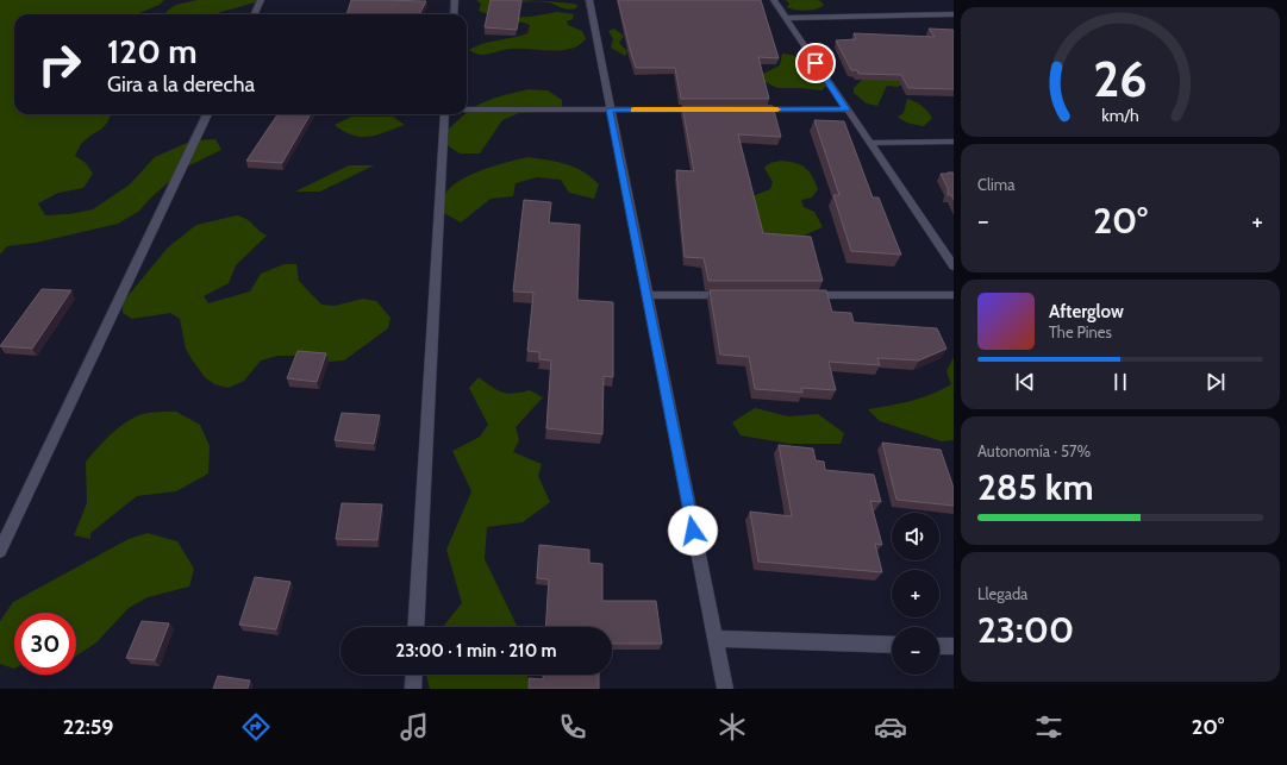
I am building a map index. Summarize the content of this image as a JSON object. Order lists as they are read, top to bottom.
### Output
{
  "page": {
    "turn": ["120 m", "Gira a la derecha"],
    "tile": [
      "Clima",
      ["Autonomía · 57%", "285 km"],
      ["Llegada", "23:00"]
    ],
    "heat": ["−", "20°", "+"],
    "song": ["Afterglow", "The Pines"],
    "map_buttons": ["+", "−"],
    "limit": "30",
    "trip": "23:00 · 1 min · 210 m",
    "tabs": ["22:59", "20°"],
    "gauge": ["26", "km/h"]
  }
}
